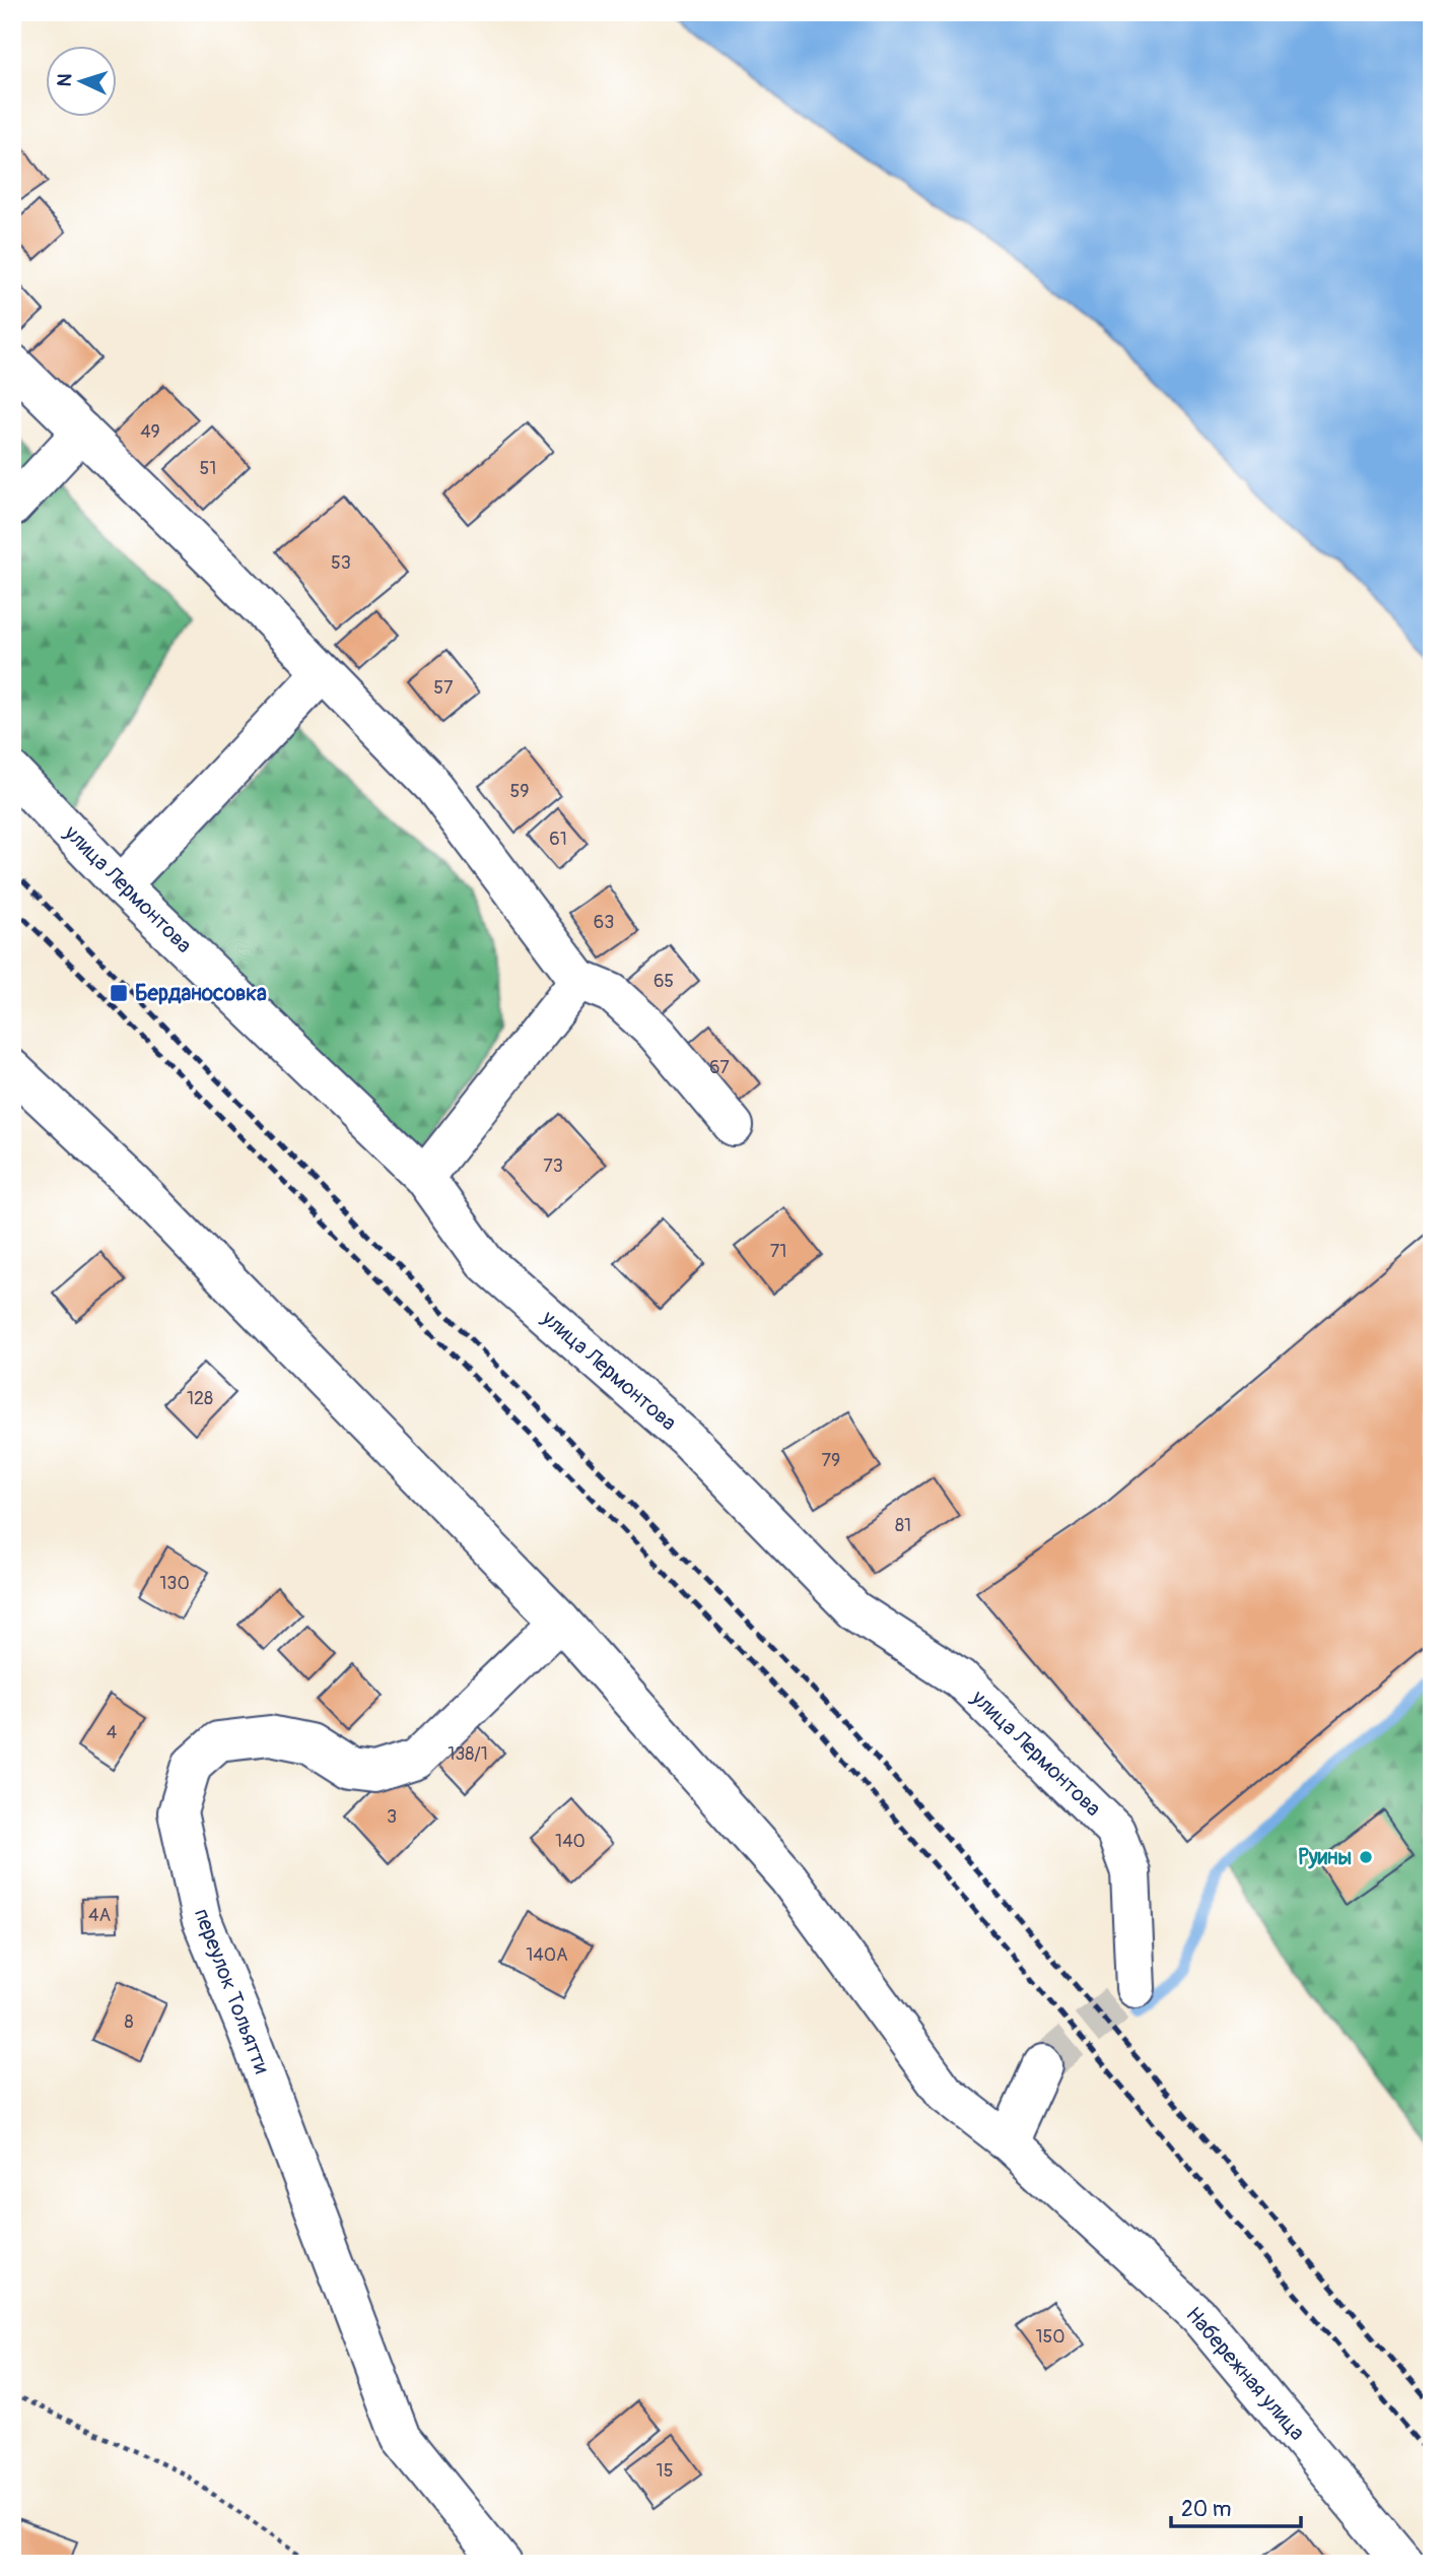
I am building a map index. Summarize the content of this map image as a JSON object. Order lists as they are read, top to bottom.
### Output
{
  "streets": {
    "street": ["улица Лермонтова", "переулок Тольятти", "Набережная улица"]
  },
  "places": {
    "transit": ["Берданосовка"],
    "other": ["Руины"]
  },
  "house_numbers": [
    "49",
    "51",
    "53",
    "57",
    "59",
    "61",
    "63",
    "65",
    "67",
    "73",
    "71",
    "128",
    "79",
    "81",
    "130",
    "4",
    "138/1",
    "3",
    "140",
    "4А",
    "140А",
    "8",
    "150",
    "15"
  ],
  "scale_bar": "20 m",
  "north": "left"
}
